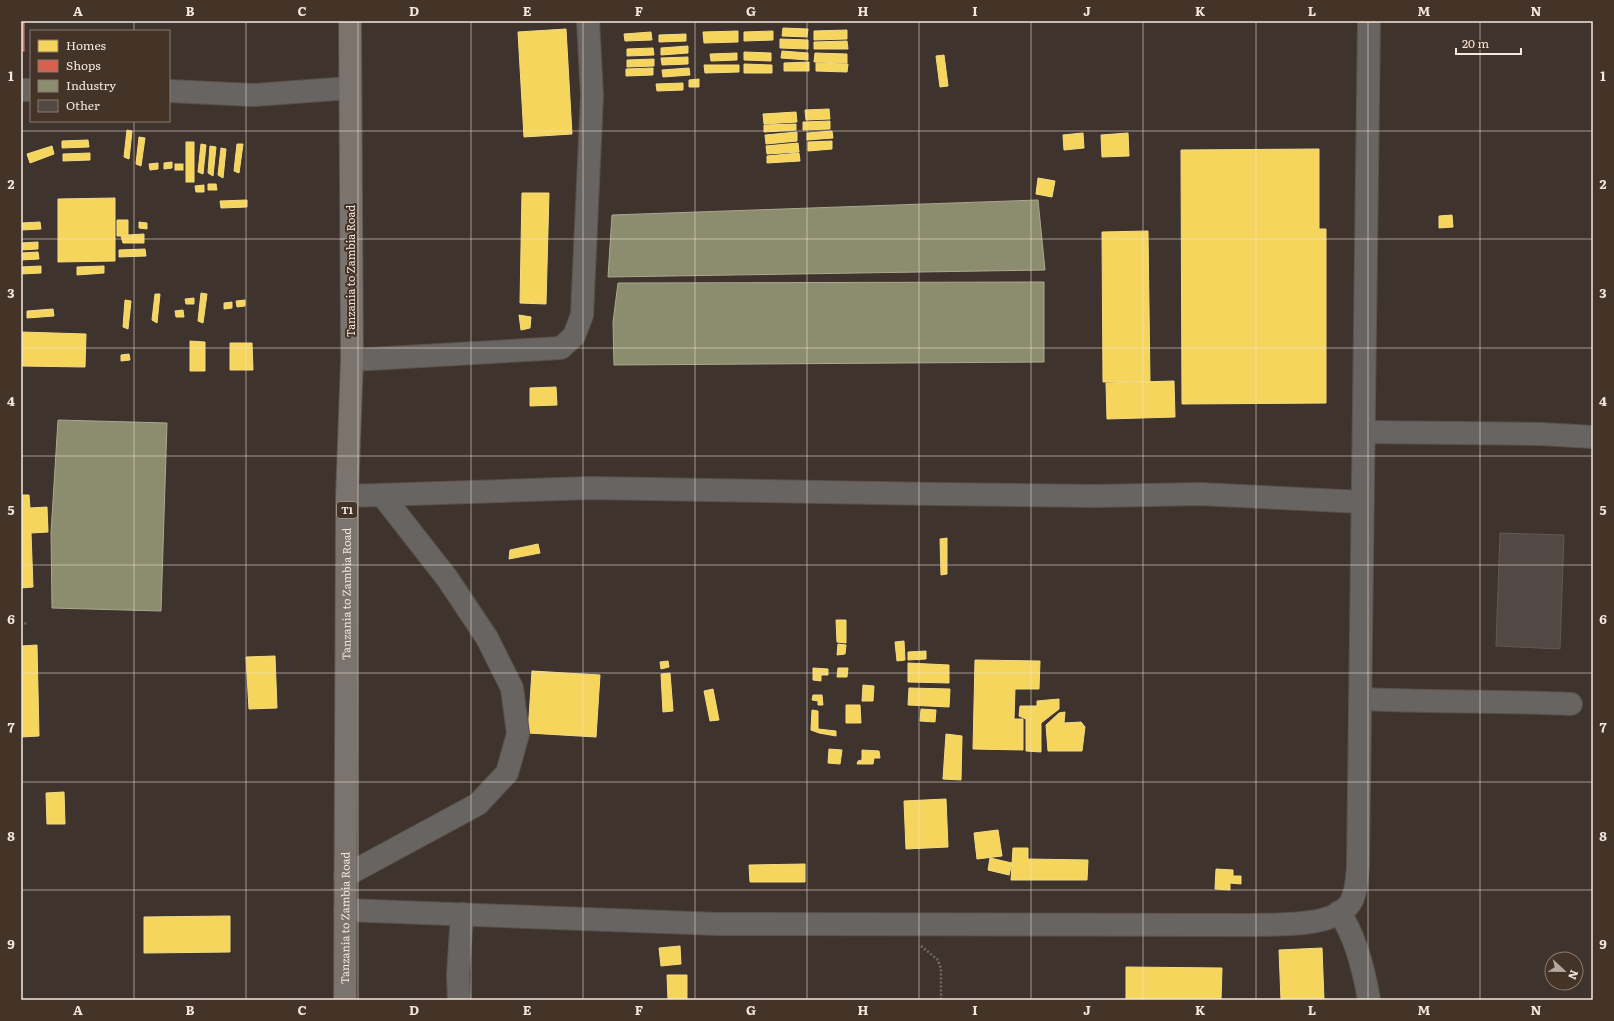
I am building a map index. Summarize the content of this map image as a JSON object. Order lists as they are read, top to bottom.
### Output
{
  "streets": {
    "highway": ["Tanzania to Zambia Road", "T1"]
  },
  "legend": [
    "Homes",
    "Shops",
    "Industry",
    "Other"
  ],
  "scale_bar": "20 m",
  "north": "right",
  "grid": {
    "columns": [
      "A",
      "B",
      "C",
      "D",
      "E",
      "F",
      "G",
      "H",
      "I",
      "J",
      "K",
      "L",
      "M",
      "N"
    ],
    "rows": [
      "1",
      "2",
      "3",
      "4",
      "5",
      "6",
      "7",
      "8",
      "9"
    ]
  }
}
